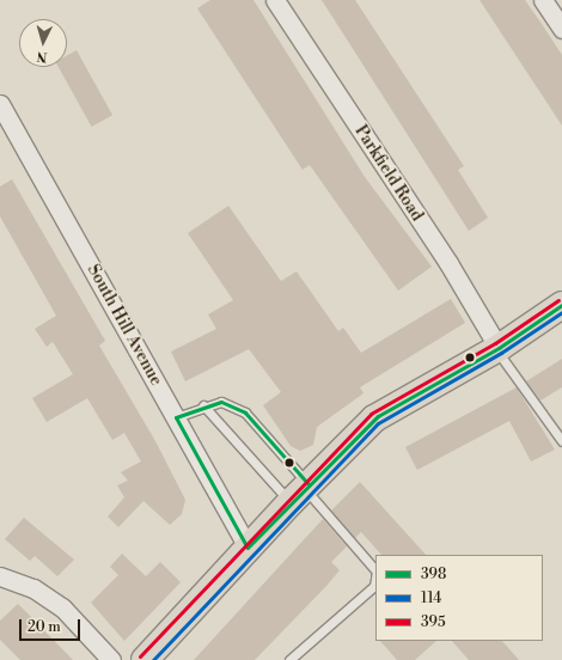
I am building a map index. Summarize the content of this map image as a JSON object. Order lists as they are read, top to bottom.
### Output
{
  "streets": {
    "street": ["Parkfield Road", "South Hill Avenue"]
  },
  "lines": ["transit line 395", "transit line 398", "transit line 114"],
  "legend": ["398", "114", "395"],
  "scale_bar": "20 m",
  "north": "bottom"
}
